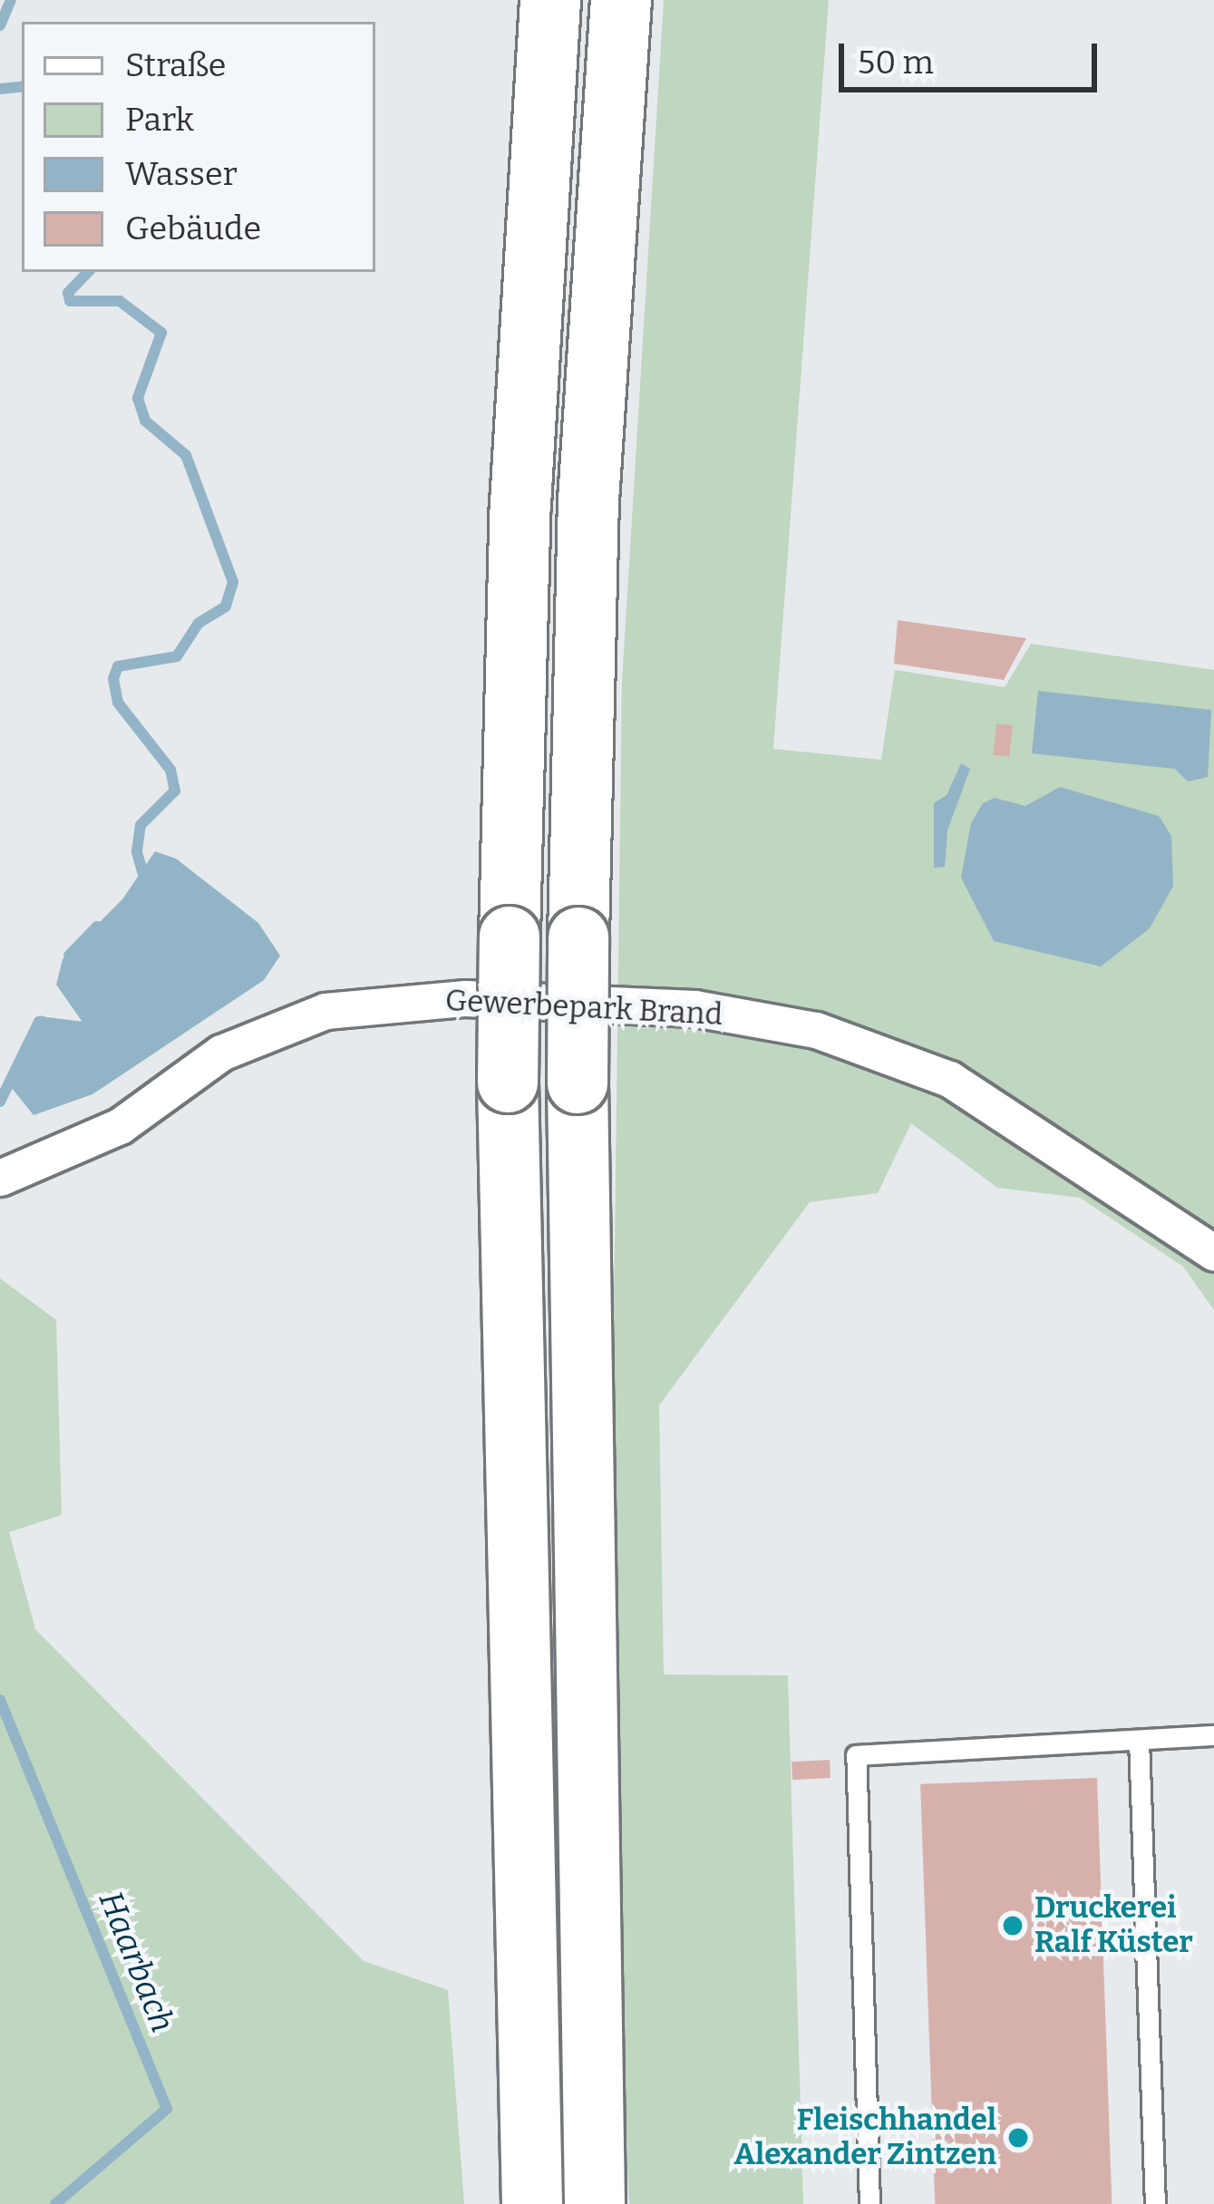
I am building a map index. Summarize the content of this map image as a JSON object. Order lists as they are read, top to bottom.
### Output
{
  "streets": {
    "street": ["Gewerbepark Brand"]
  },
  "water": ["Haarbach"],
  "places": ["Druckerei Ralf Küster", "Fleischhandel Alexander Zintzen"],
  "legend": [
    "Straße",
    "Park",
    "Wasser",
    "Gebäude"
  ],
  "scale_bar": "50 m"
}
